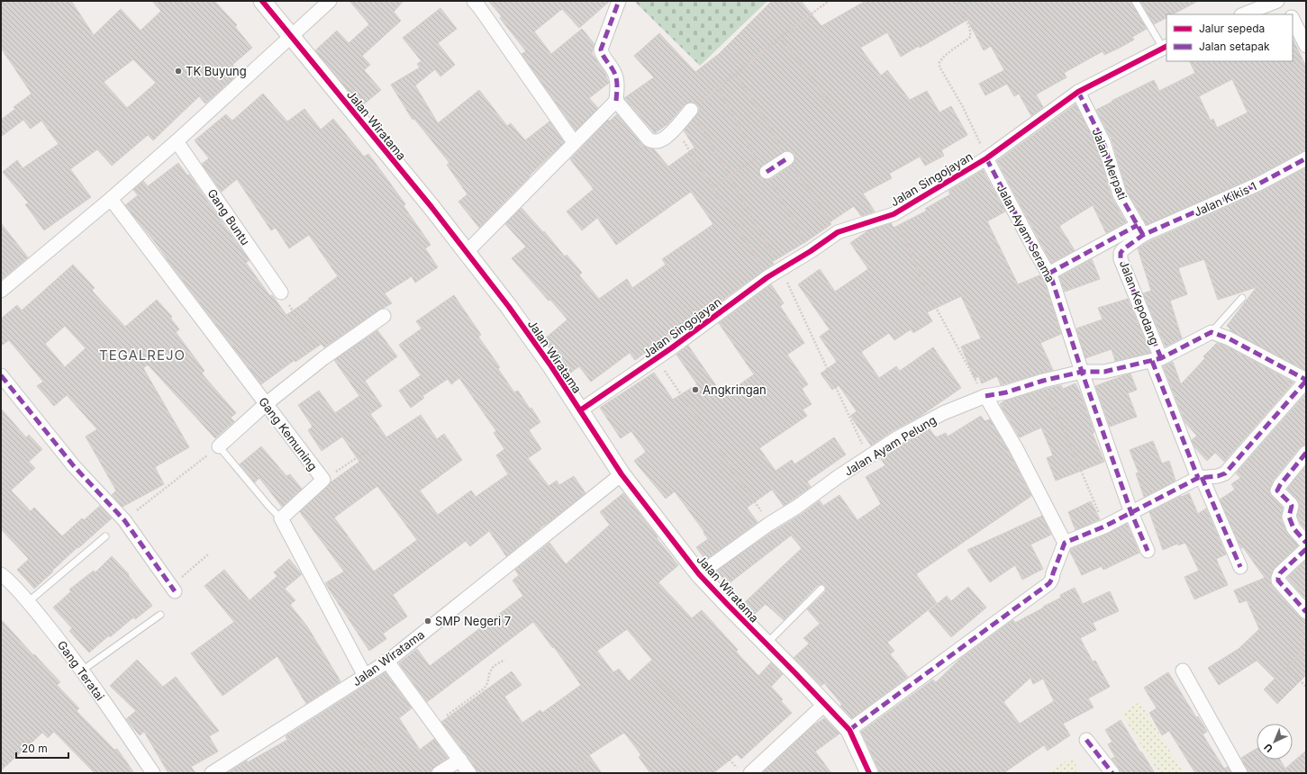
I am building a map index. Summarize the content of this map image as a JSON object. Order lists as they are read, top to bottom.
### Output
{
  "streets": {
    "street": [
      "Jalan Wiratama",
      "Jalan Merpati",
      "Jalan Singojayan",
      "Jalan Kikis 1",
      "Gang Buntu",
      "Jalan Ayam Serama",
      "Jalan Kepodang",
      "Gang Kemuning",
      "Jalan Ayam Pelung",
      "Gang Teratai"
    ]
  },
  "crossings": [
    ["Jalan Wiratama", "Jalan Singojayan"],
    ["Jalan Wiratama", "Jalan Ayam Pelung"],
    ["Jalan Merpati", "Jalan Singojayan"],
    ["Jalan Merpati", "Jalan Kikis 1"],
    ["Jalan Merpati", "Jalan Kepodang"],
    ["Jalan Singojayan", "Jalan Ayam Serama"],
    ["Jalan Kikis 1", "Jalan Kepodang"],
    ["Jalan Ayam Serama", "Jalan Ayam Pelung"],
    ["Jalan Kepodang", "Jalan Ayam Pelung"]
  ],
  "districts": ["TEGALREJO"],
  "places": ["TK Buyung", "Angkringan", "SMP Negeri 7"],
  "legend": ["Jalur sepeda", "Jalan setapak"],
  "scale_bar": "20 m",
  "north": "bottom left"
}
